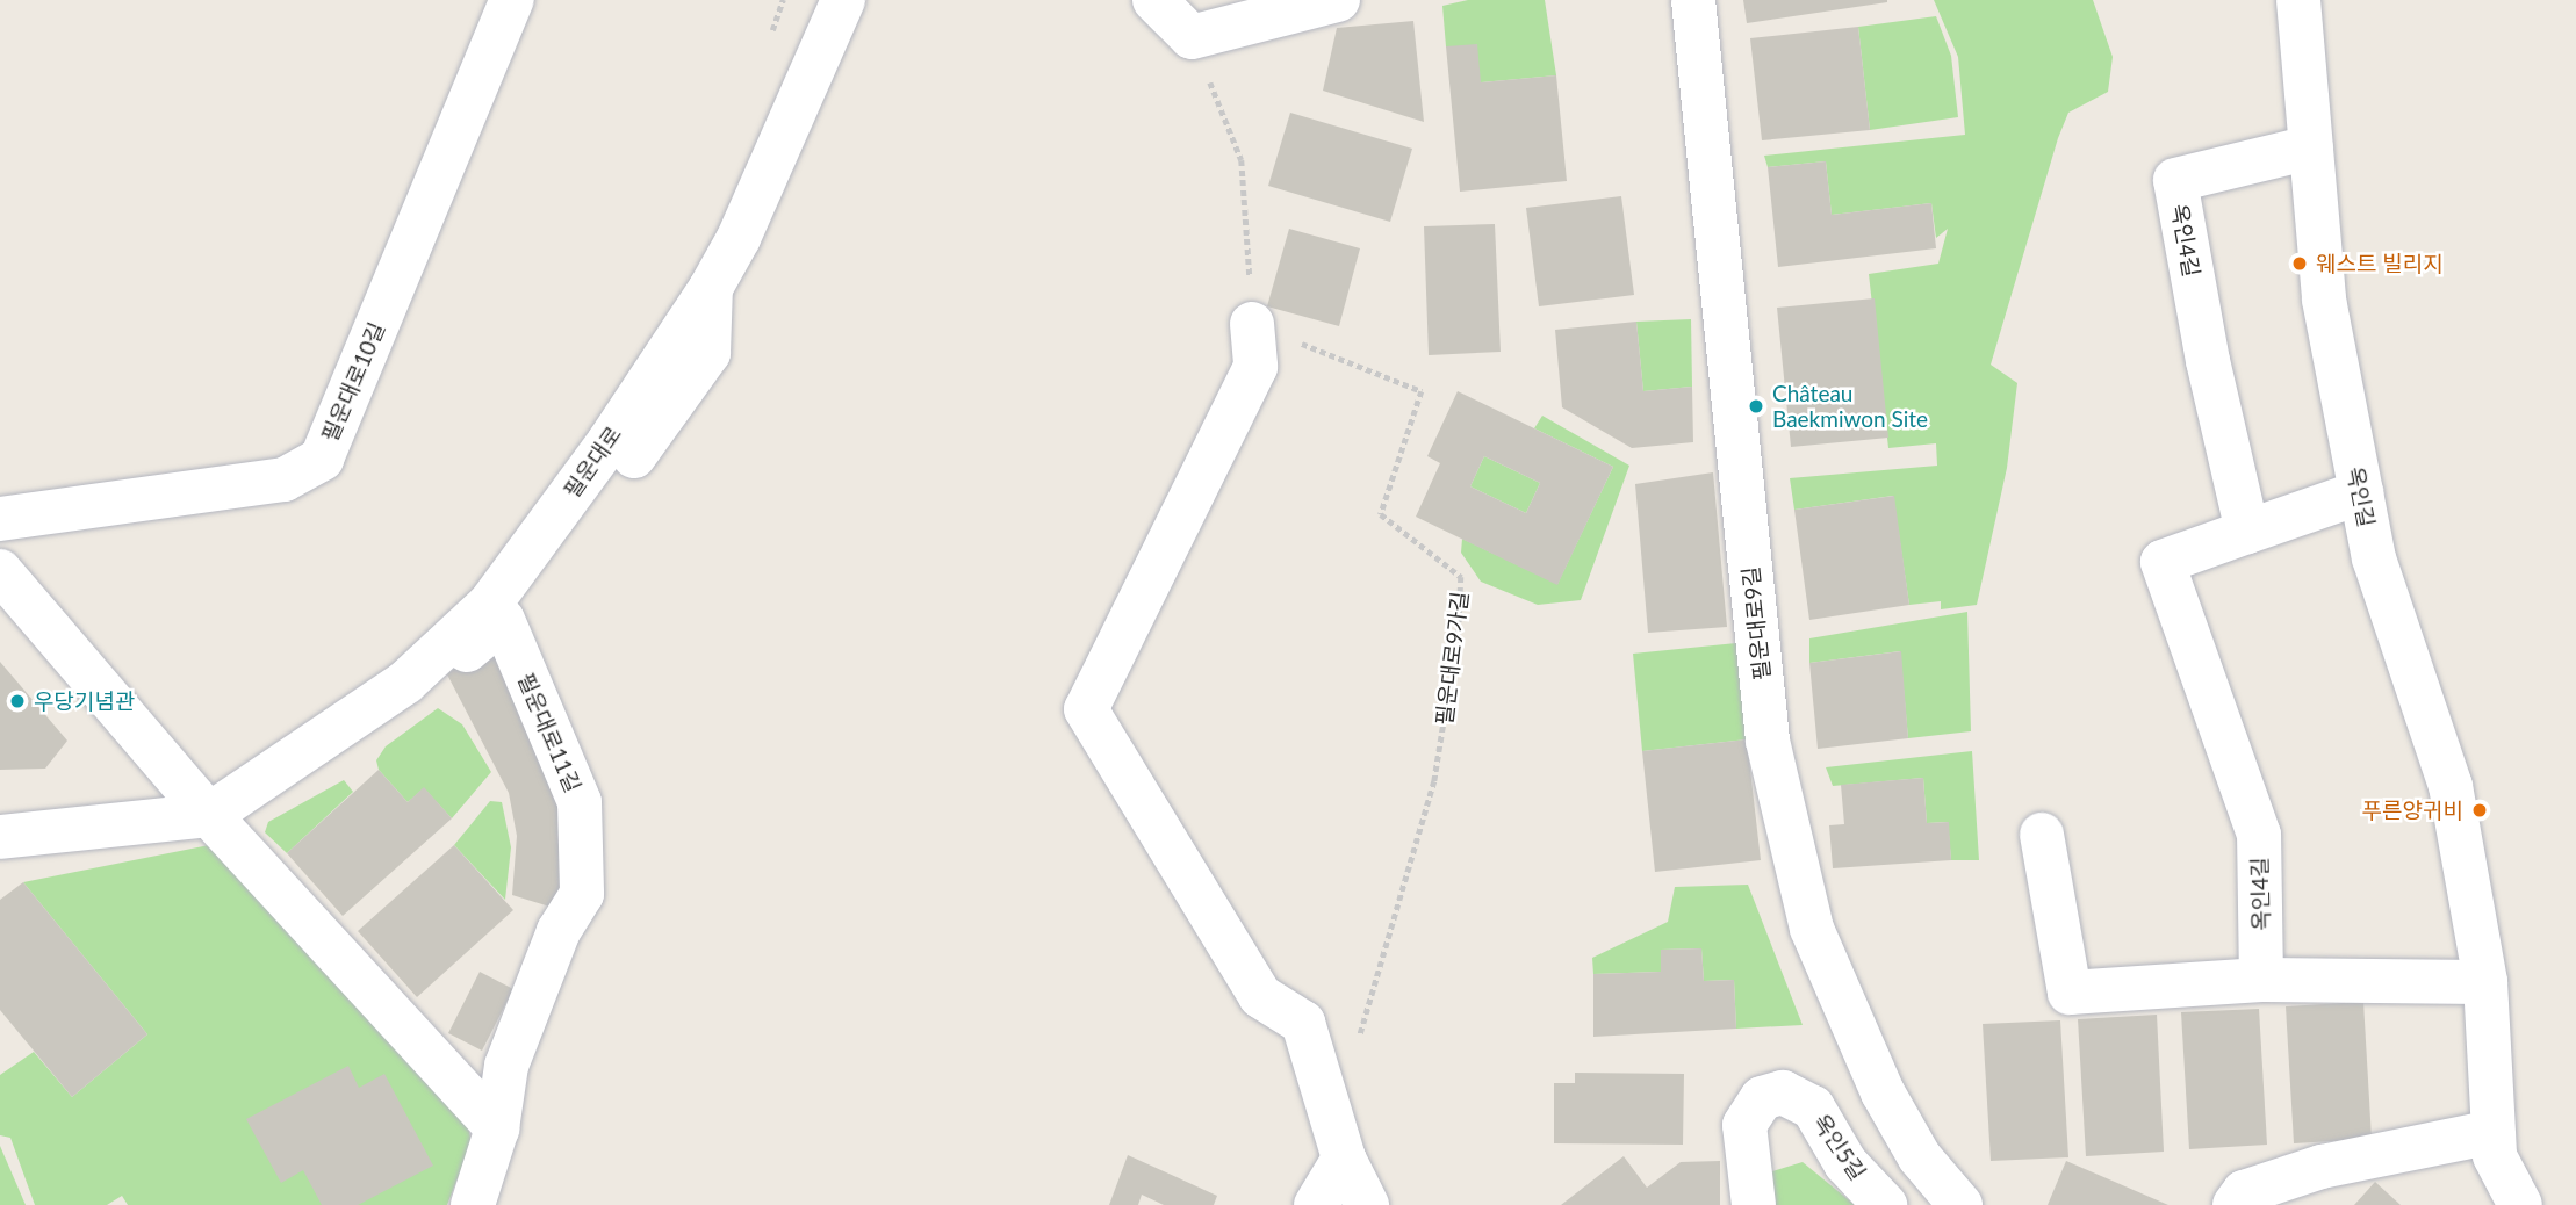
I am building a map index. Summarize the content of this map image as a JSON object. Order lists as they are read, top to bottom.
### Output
{
  "streets": {
    "street": [
      "옥인4길",
      "필운대로10길",
      "필운대로",
      "옥인길",
      "필운대로9길",
      "필운대로11길",
      "옥인5길"
    ],
    "path": ["필운대로9가길"]
  },
  "crossings": [
    ["옥인4길", "옥인길"]
  ],
  "places": [
    "웨스트 빌리지",
    "Château Baekmiwon Site",
    "우당기념관",
    "푸른양귀비"
  ]
}
